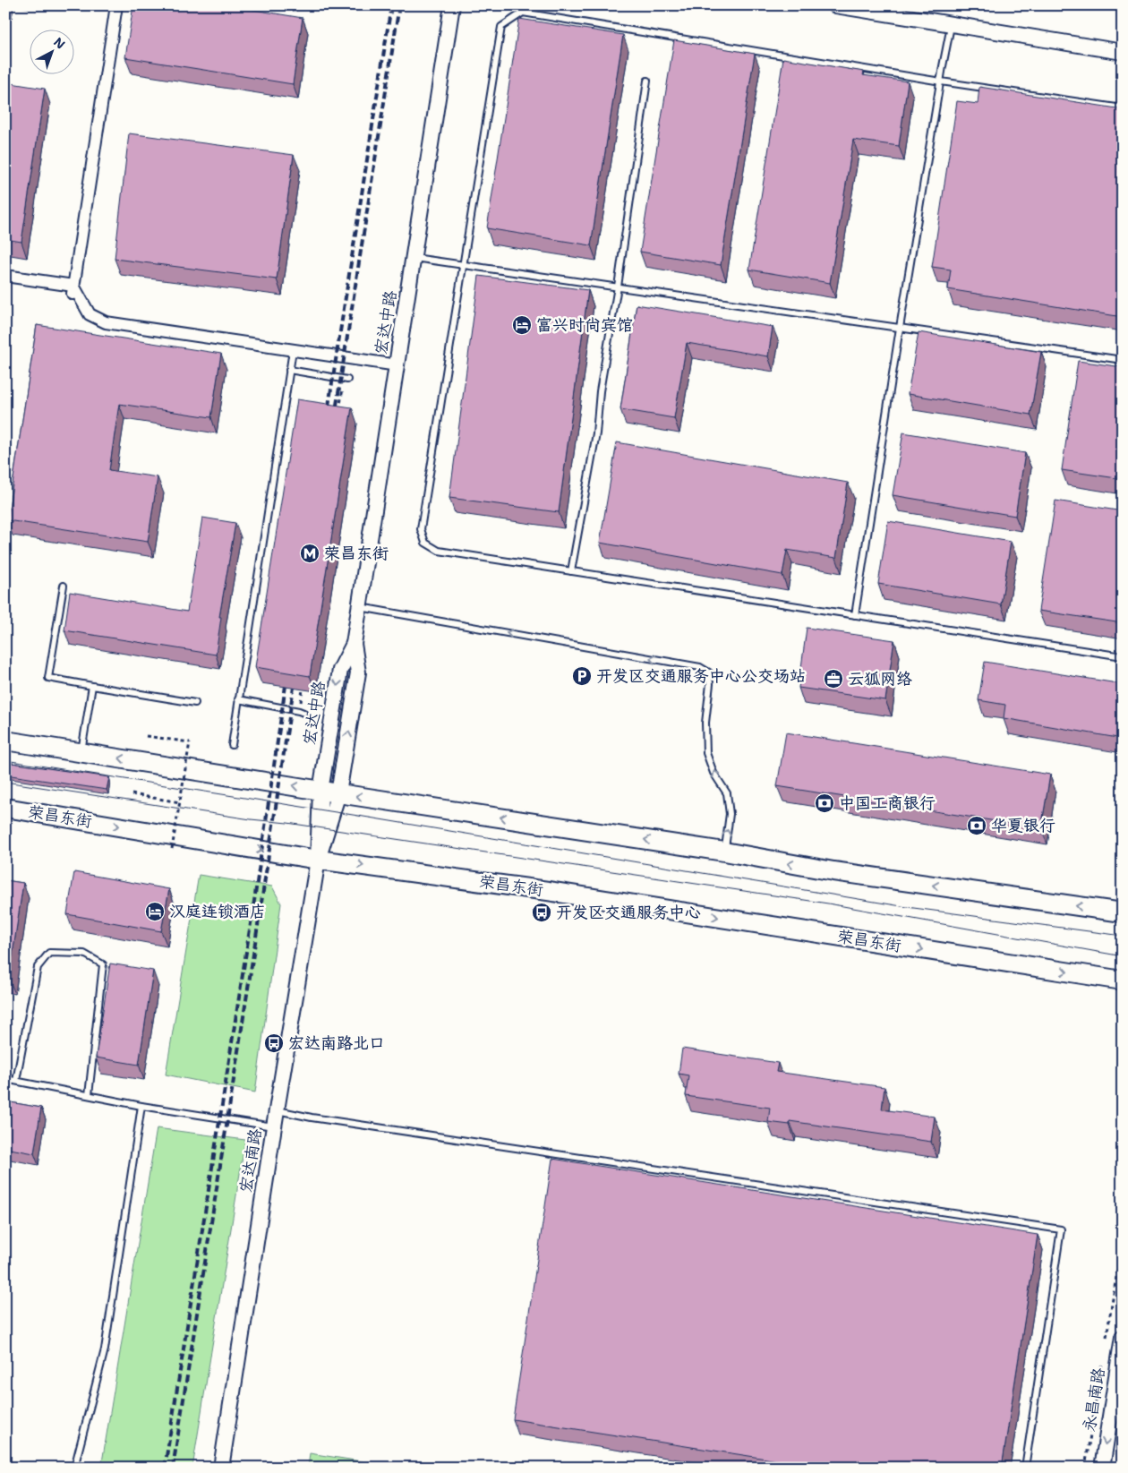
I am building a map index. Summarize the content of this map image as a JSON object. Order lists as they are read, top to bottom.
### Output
{
  "streets": {
    "main road": ["荣昌东街"],
    "street": ["宏达中路", "宏达南路", "永昌南路"]
  },
  "crossings": [
    ["宏达中路", "荣昌东街"],
    ["宏达中路", "宏达南路"],
    ["荣昌东街", "宏达南路"]
  ],
  "one_way": ["永昌南路"],
  "places": {
    "hotel": ["富兴时尚宾馆", "汉庭连锁酒店"],
    "metro station": ["荣昌东街"],
    "parking": ["开发区交通服务中心公交场站"],
    "office": ["云狐网络"],
    "bank": ["中国工商银行", "华夏银行"],
    "bus stop": ["开发区交通服务中心", "宏达南路北口"]
  },
  "north": "top right"
}
